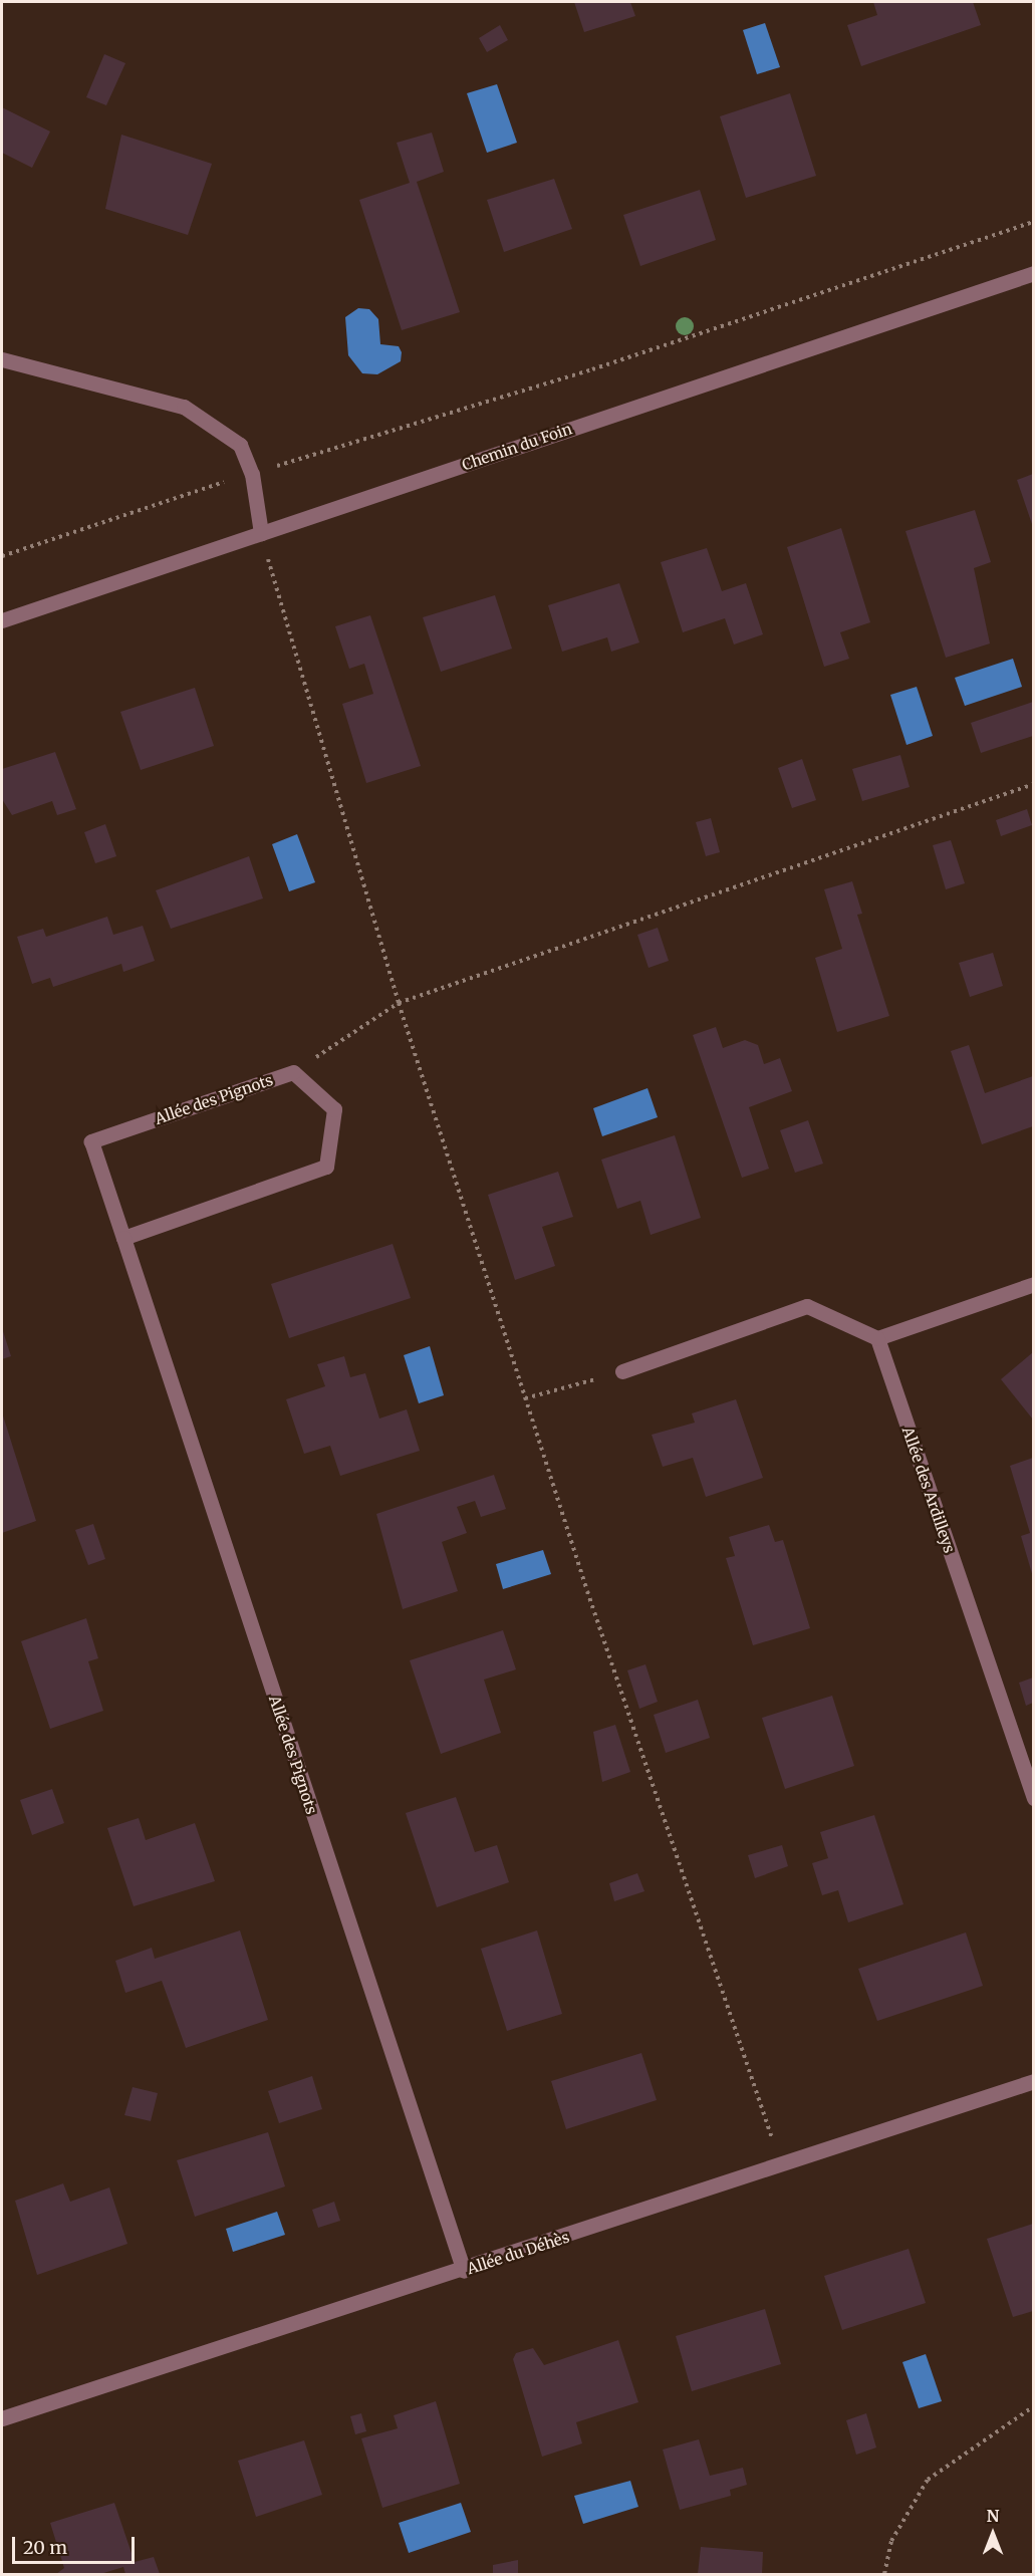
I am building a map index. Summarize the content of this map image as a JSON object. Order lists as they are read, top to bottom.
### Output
{
  "streets": {
    "street": [
      "Chemin du Foin",
      "Allée des Pignots",
      "Allée des Ardilleys",
      "Allée du Déhès"
    ]
  },
  "crossings": [
    ["Allée des Pignots", "Allée du Déhès"]
  ],
  "scale_bar": "20 m",
  "north": "top"
}
